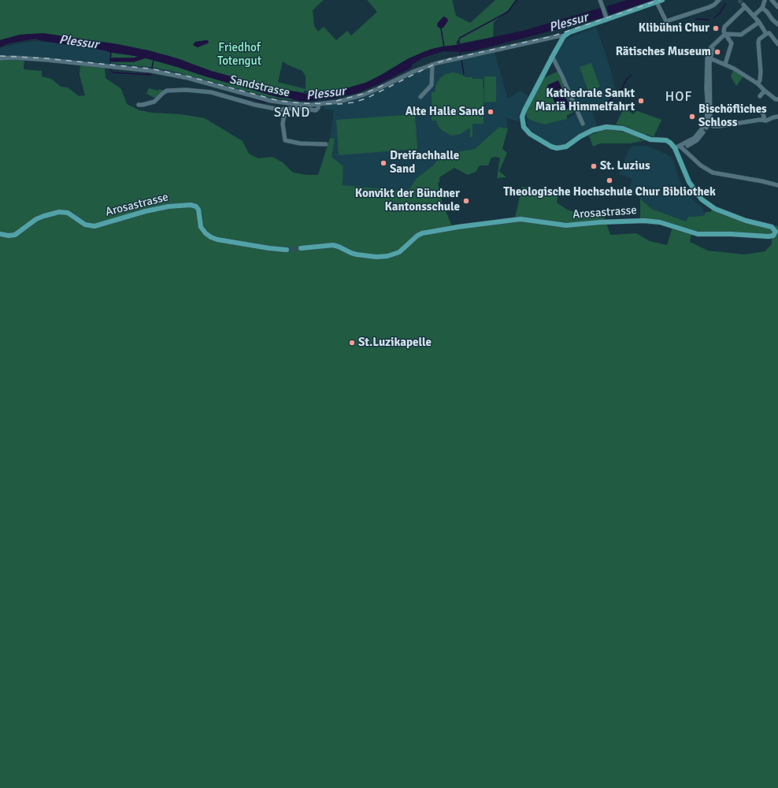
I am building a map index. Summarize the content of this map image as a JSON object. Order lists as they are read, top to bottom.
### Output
{
  "streets": {
    "main road": ["Arosastrasse"],
    "street": ["Sandstrasse"]
  },
  "districts": ["HOF", "SAND"],
  "water": ["Plessur"],
  "parks": ["Friedhof Totengut"],
  "places": [
    "Klibühni Chur",
    "Rätisches Museum",
    "Kathedrale Sankt Mariä Himmelfahrt",
    "Alte Halle Sand",
    "Bischöfliches Schloss",
    "Dreifachhalle Sand",
    "St. Luzius",
    "Theologische Hochschule Chur Bibliothek",
    "Konvikt der Bündner Kantonsschule",
    "St.Luzikapelle"
  ]
}
